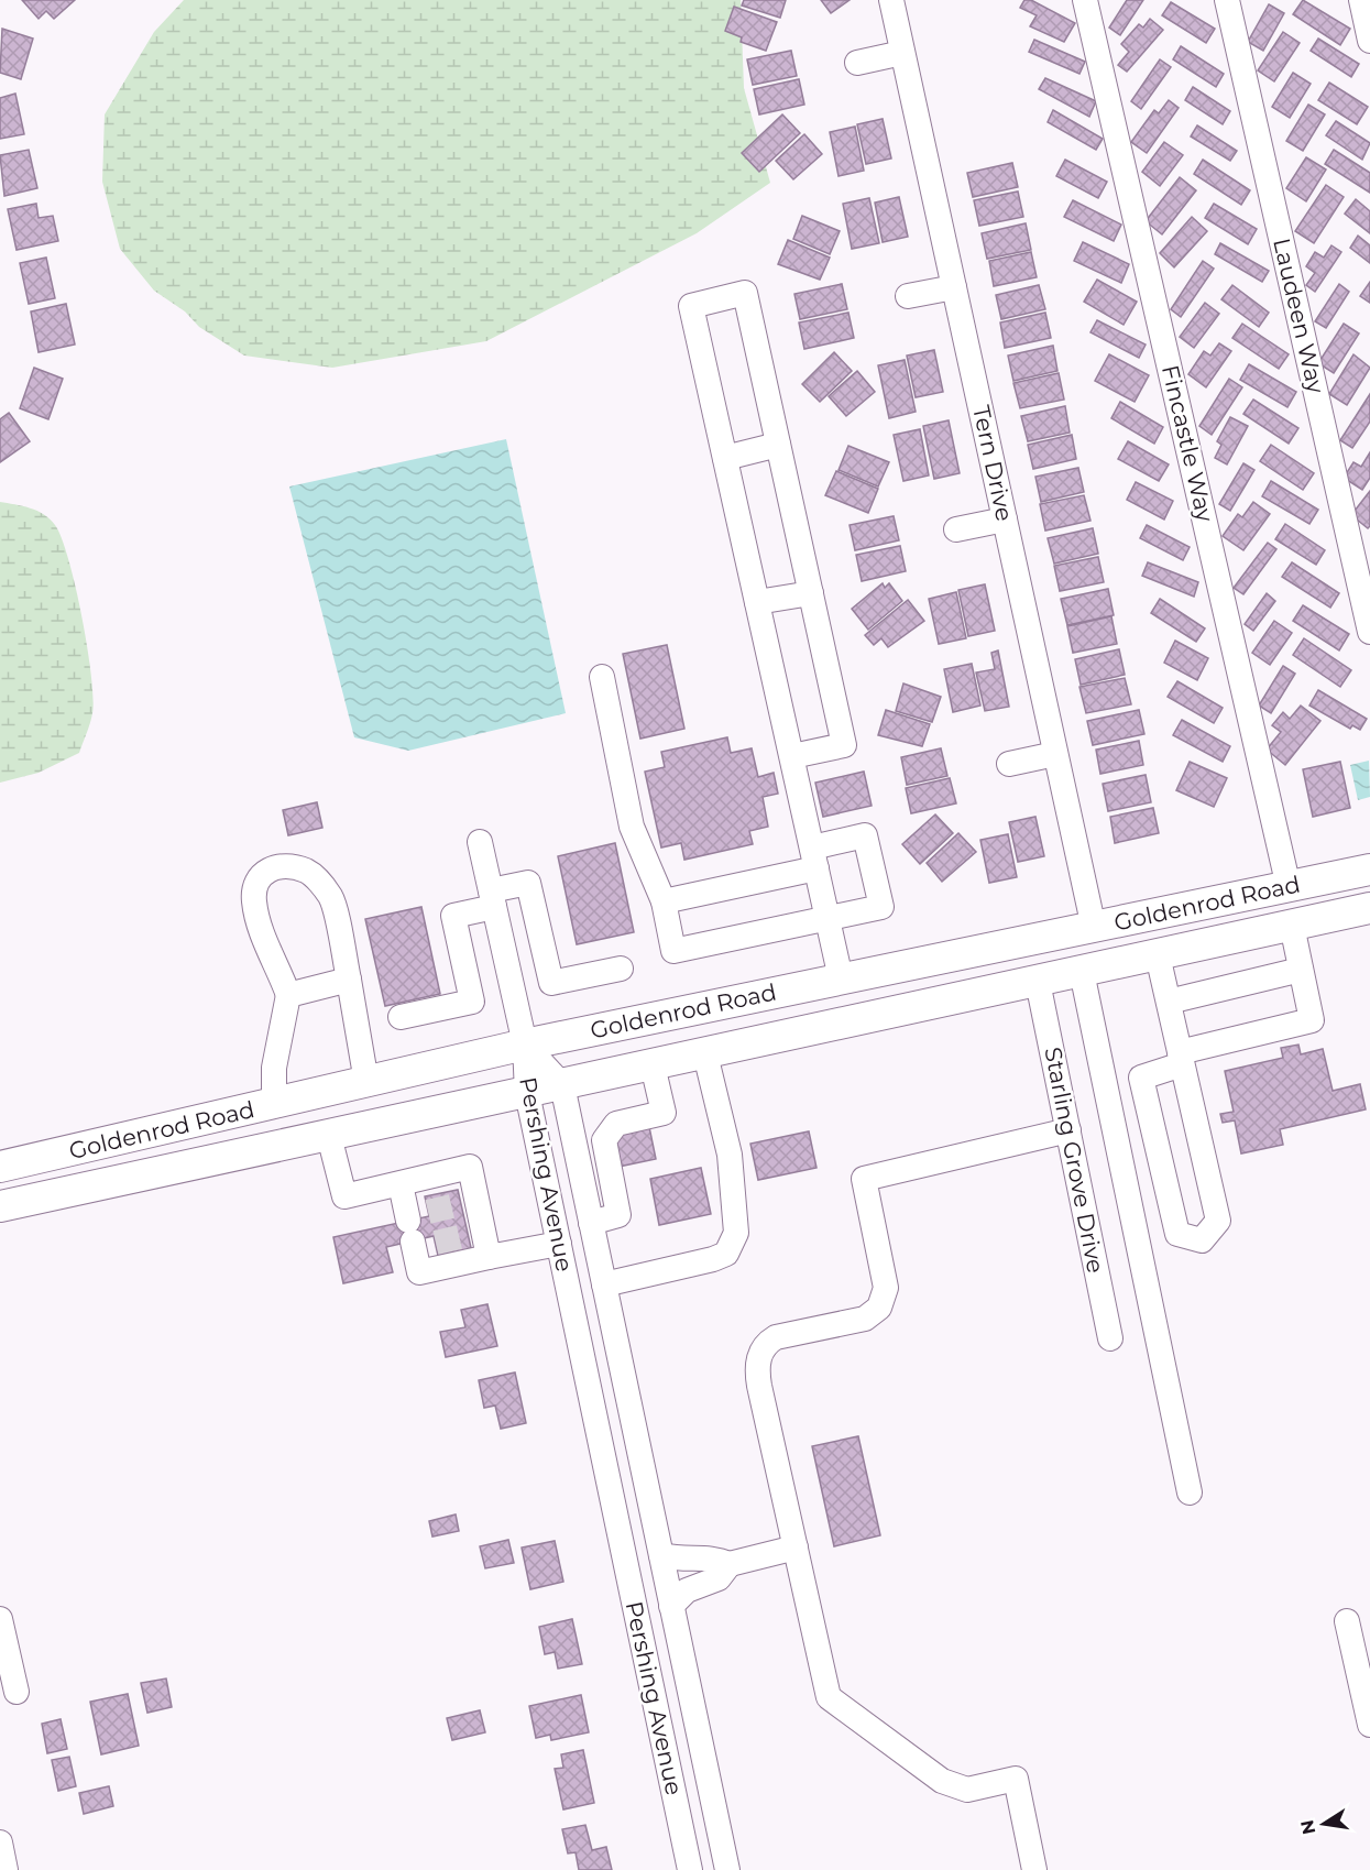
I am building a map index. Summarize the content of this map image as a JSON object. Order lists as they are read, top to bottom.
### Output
{
  "streets": {
    "main road": ["Goldenrod Road"],
    "street": [
      "Laudeen Way",
      "Fincastle Way",
      "Tern Drive",
      "Starling Grove Drive",
      "Pershing Avenue"
    ]
  },
  "crossings": [
    ["Fincastle Way", "Goldenrod Road"],
    ["Tern Drive", "Goldenrod Road"],
    ["Goldenrod Road", "Starling Grove Drive"],
    ["Goldenrod Road", "Pershing Avenue"]
  ],
  "north": "left"
}
